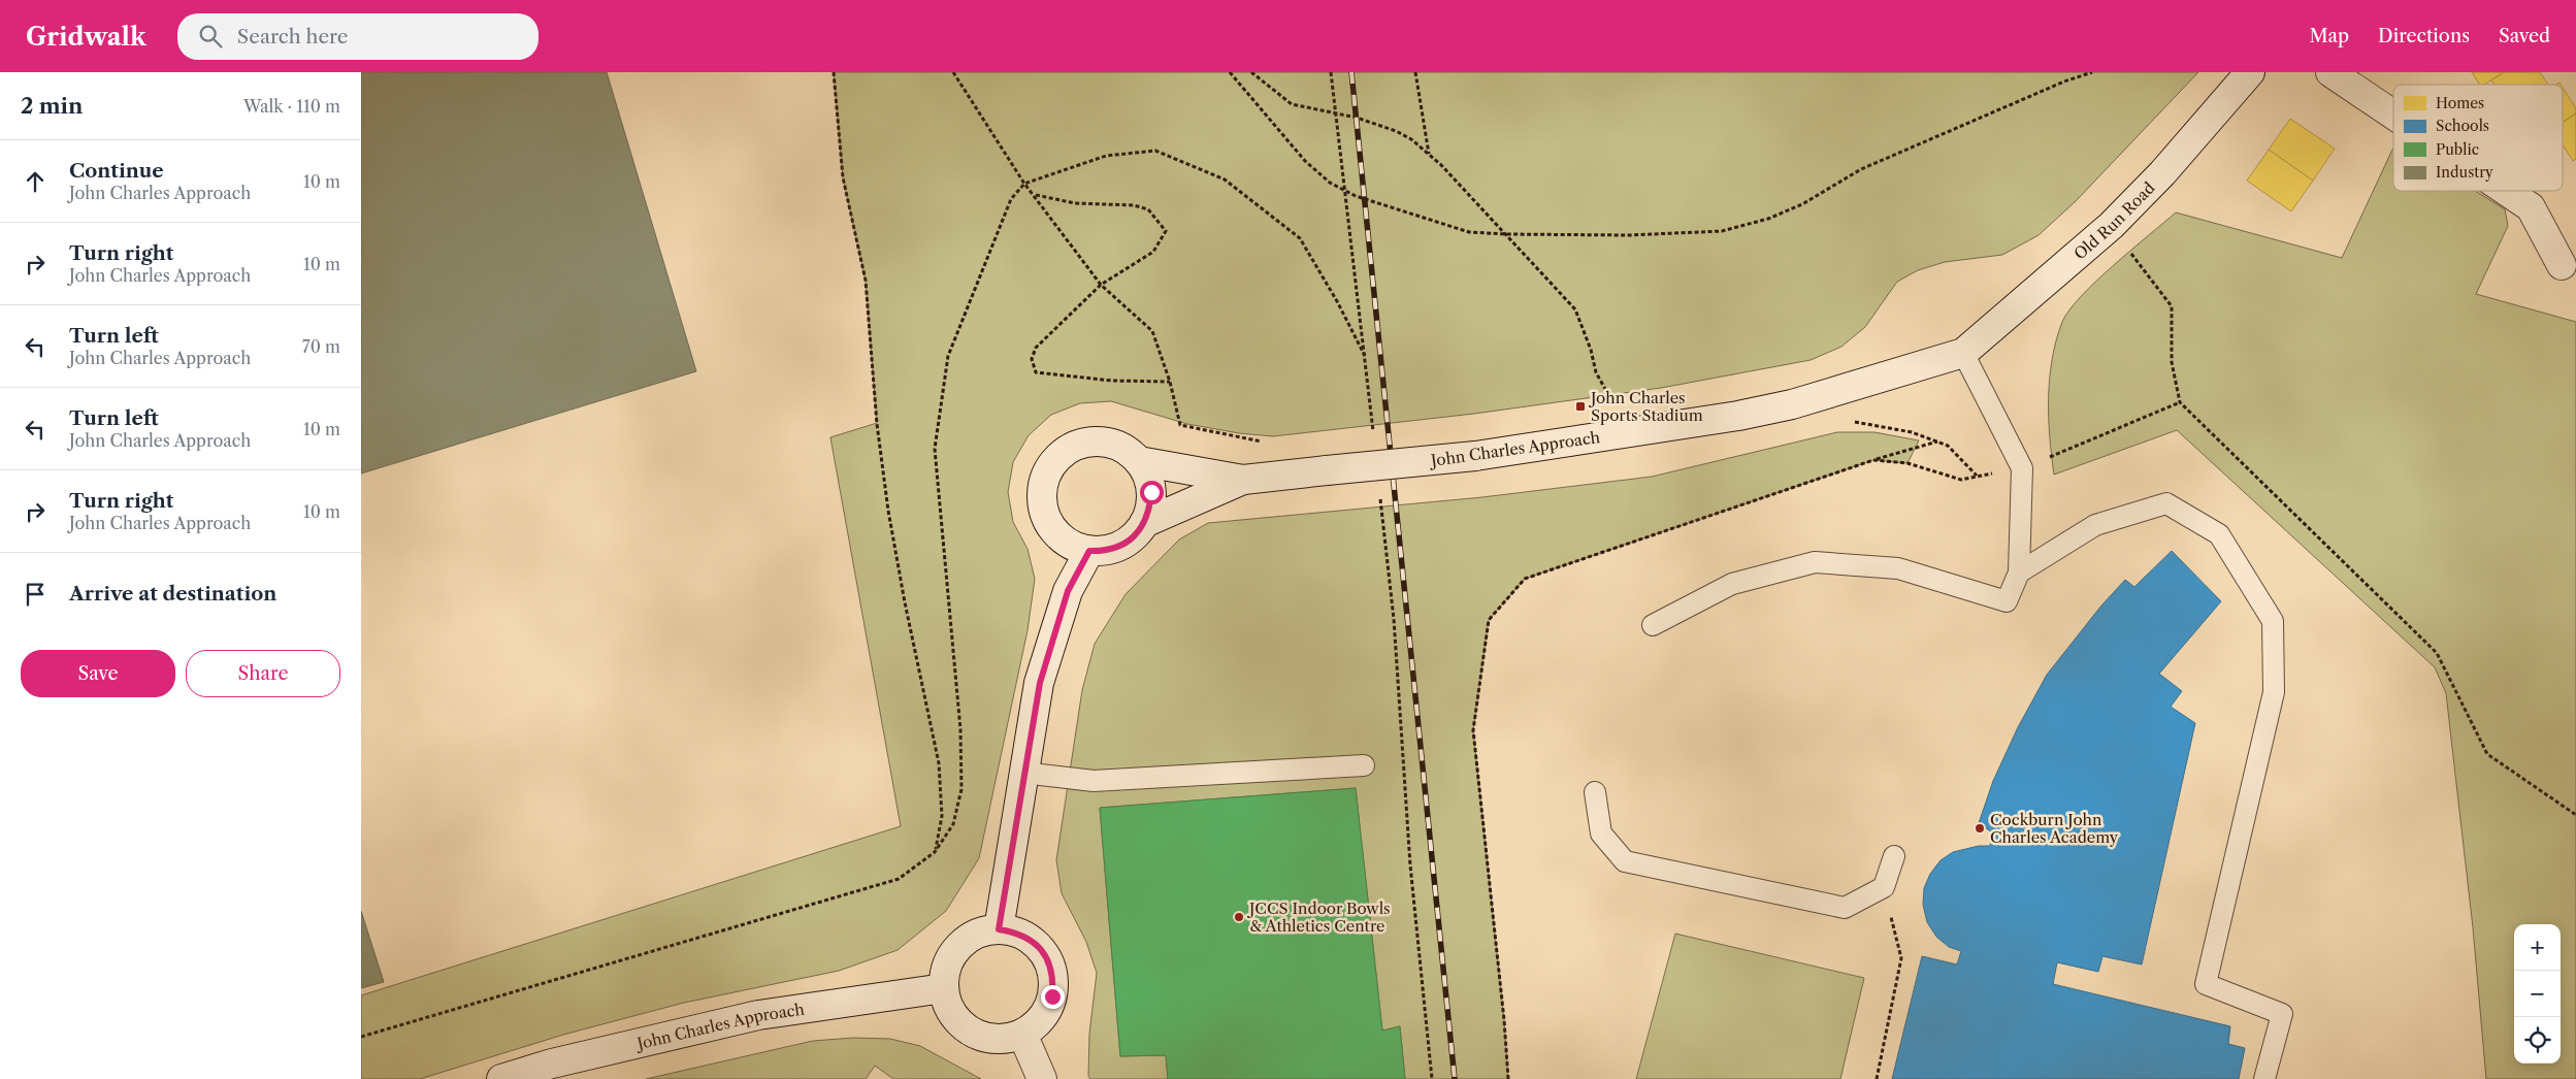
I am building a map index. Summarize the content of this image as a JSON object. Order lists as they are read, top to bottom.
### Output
{
  "streets": {
    "street": ["Old Run Road", "John Charles Approach"]
  },
  "crossings": [
    ["Old Run Road", "John Charles Approach"]
  ],
  "places": {
    "transit": ["John Charles Sports Stadium"],
    "other": ["Cockburn John Charles Academy", "JCCS Indoor Bowls & Athletics Centre"]
  },
  "legend": [
    "Homes",
    "Schools",
    "Public",
    "Industry"
  ],
  "page": {
    "header": "Gridwalk",
    "search": "Search here",
    "nav": ["Map", "Directions", "Saved"],
    "heading": ["2 min", "Walk · 110 m"],
    "list": [
      ["Continue", "John Charles Approach", "10 m"],
      ["Turn right", "John Charles Approach", "10 m"],
      ["Turn left", "John Charles Approach", "70 m"],
      ["Turn left", "John Charles Approach", "10 m"],
      ["Turn right", "John Charles Approach", "10 m"],
      "Arrive at destination"
    ],
    "buttons": ["Save", "Share"],
    "map_buttons": ["+", "−"]
  }
}
